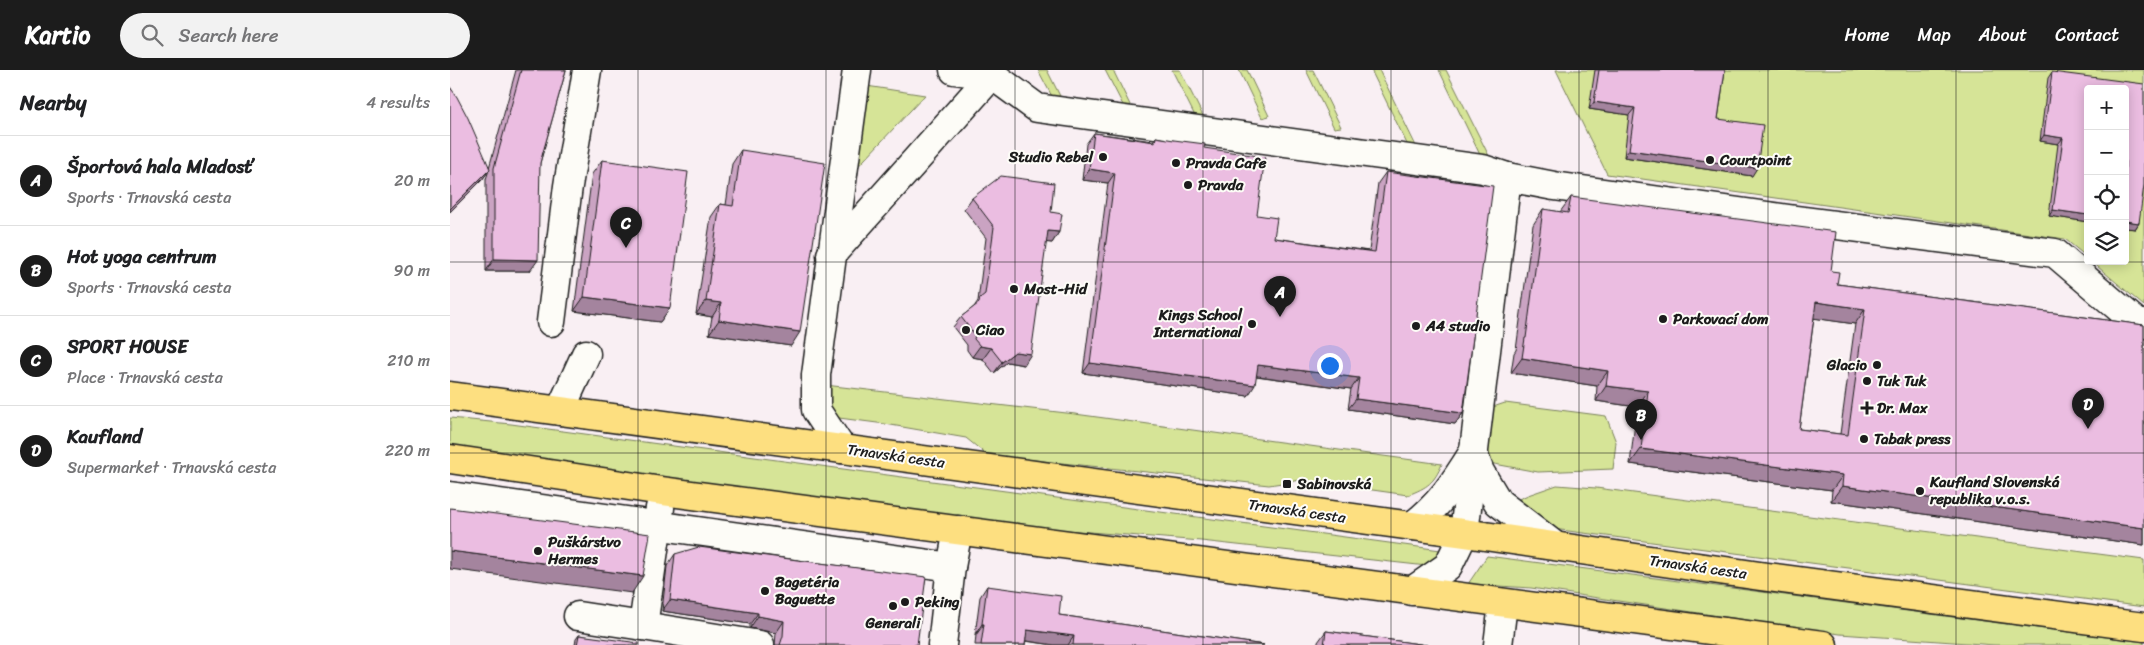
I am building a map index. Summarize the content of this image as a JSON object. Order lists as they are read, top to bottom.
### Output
{
  "streets": {
    "main road": ["Trnavská cesta"]
  },
  "places": {
    "other": [
      "Studio Rebel",
      "Courtpoint",
      "Pravda Cafe",
      "Pravda",
      "Most-Hid",
      "Parkovací dom",
      "Kings School International",
      "A4 studio",
      "Ciao",
      "Glacio",
      "Tuk Tuk",
      "Tabak press",
      "Kaufland Slovenská republika v.o.s.",
      "Puškárstvo Hermes",
      "Bagetéria Baguette",
      "Peking",
      "Generali"
    ],
    "health": ["Dr. Max"],
    "transit": ["Sabinovská"]
  },
  "page": {
    "header": "Kartio",
    "search": "Search here",
    "nav": [
      "Home",
      "Map",
      "About",
      "Contact"
    ],
    "heading": ["Nearby", "4 results"],
    "map_buttons": ["+", "−"],
    "list": [
      {
        "mark": "A",
        "name": "Športová hala Mladosť",
        "note": "Sports · Trnavská cesta",
        "value": "20 m"
      },
      {
        "mark": "B",
        "name": "Hot yoga centrum",
        "note": "Sports · Trnavská cesta",
        "value": "90 m"
      },
      {
        "mark": "C",
        "name": "SPORT HOUSE",
        "note": "Place · Trnavská cesta",
        "value": "210 m"
      },
      {
        "mark": "D",
        "name": "Kaufland",
        "note": "Supermarket · Trnavská cesta",
        "value": "220 m"
      }
    ],
    "pins": [
      "C",
      "A",
      "D",
      "B"
    ]
  }
}
